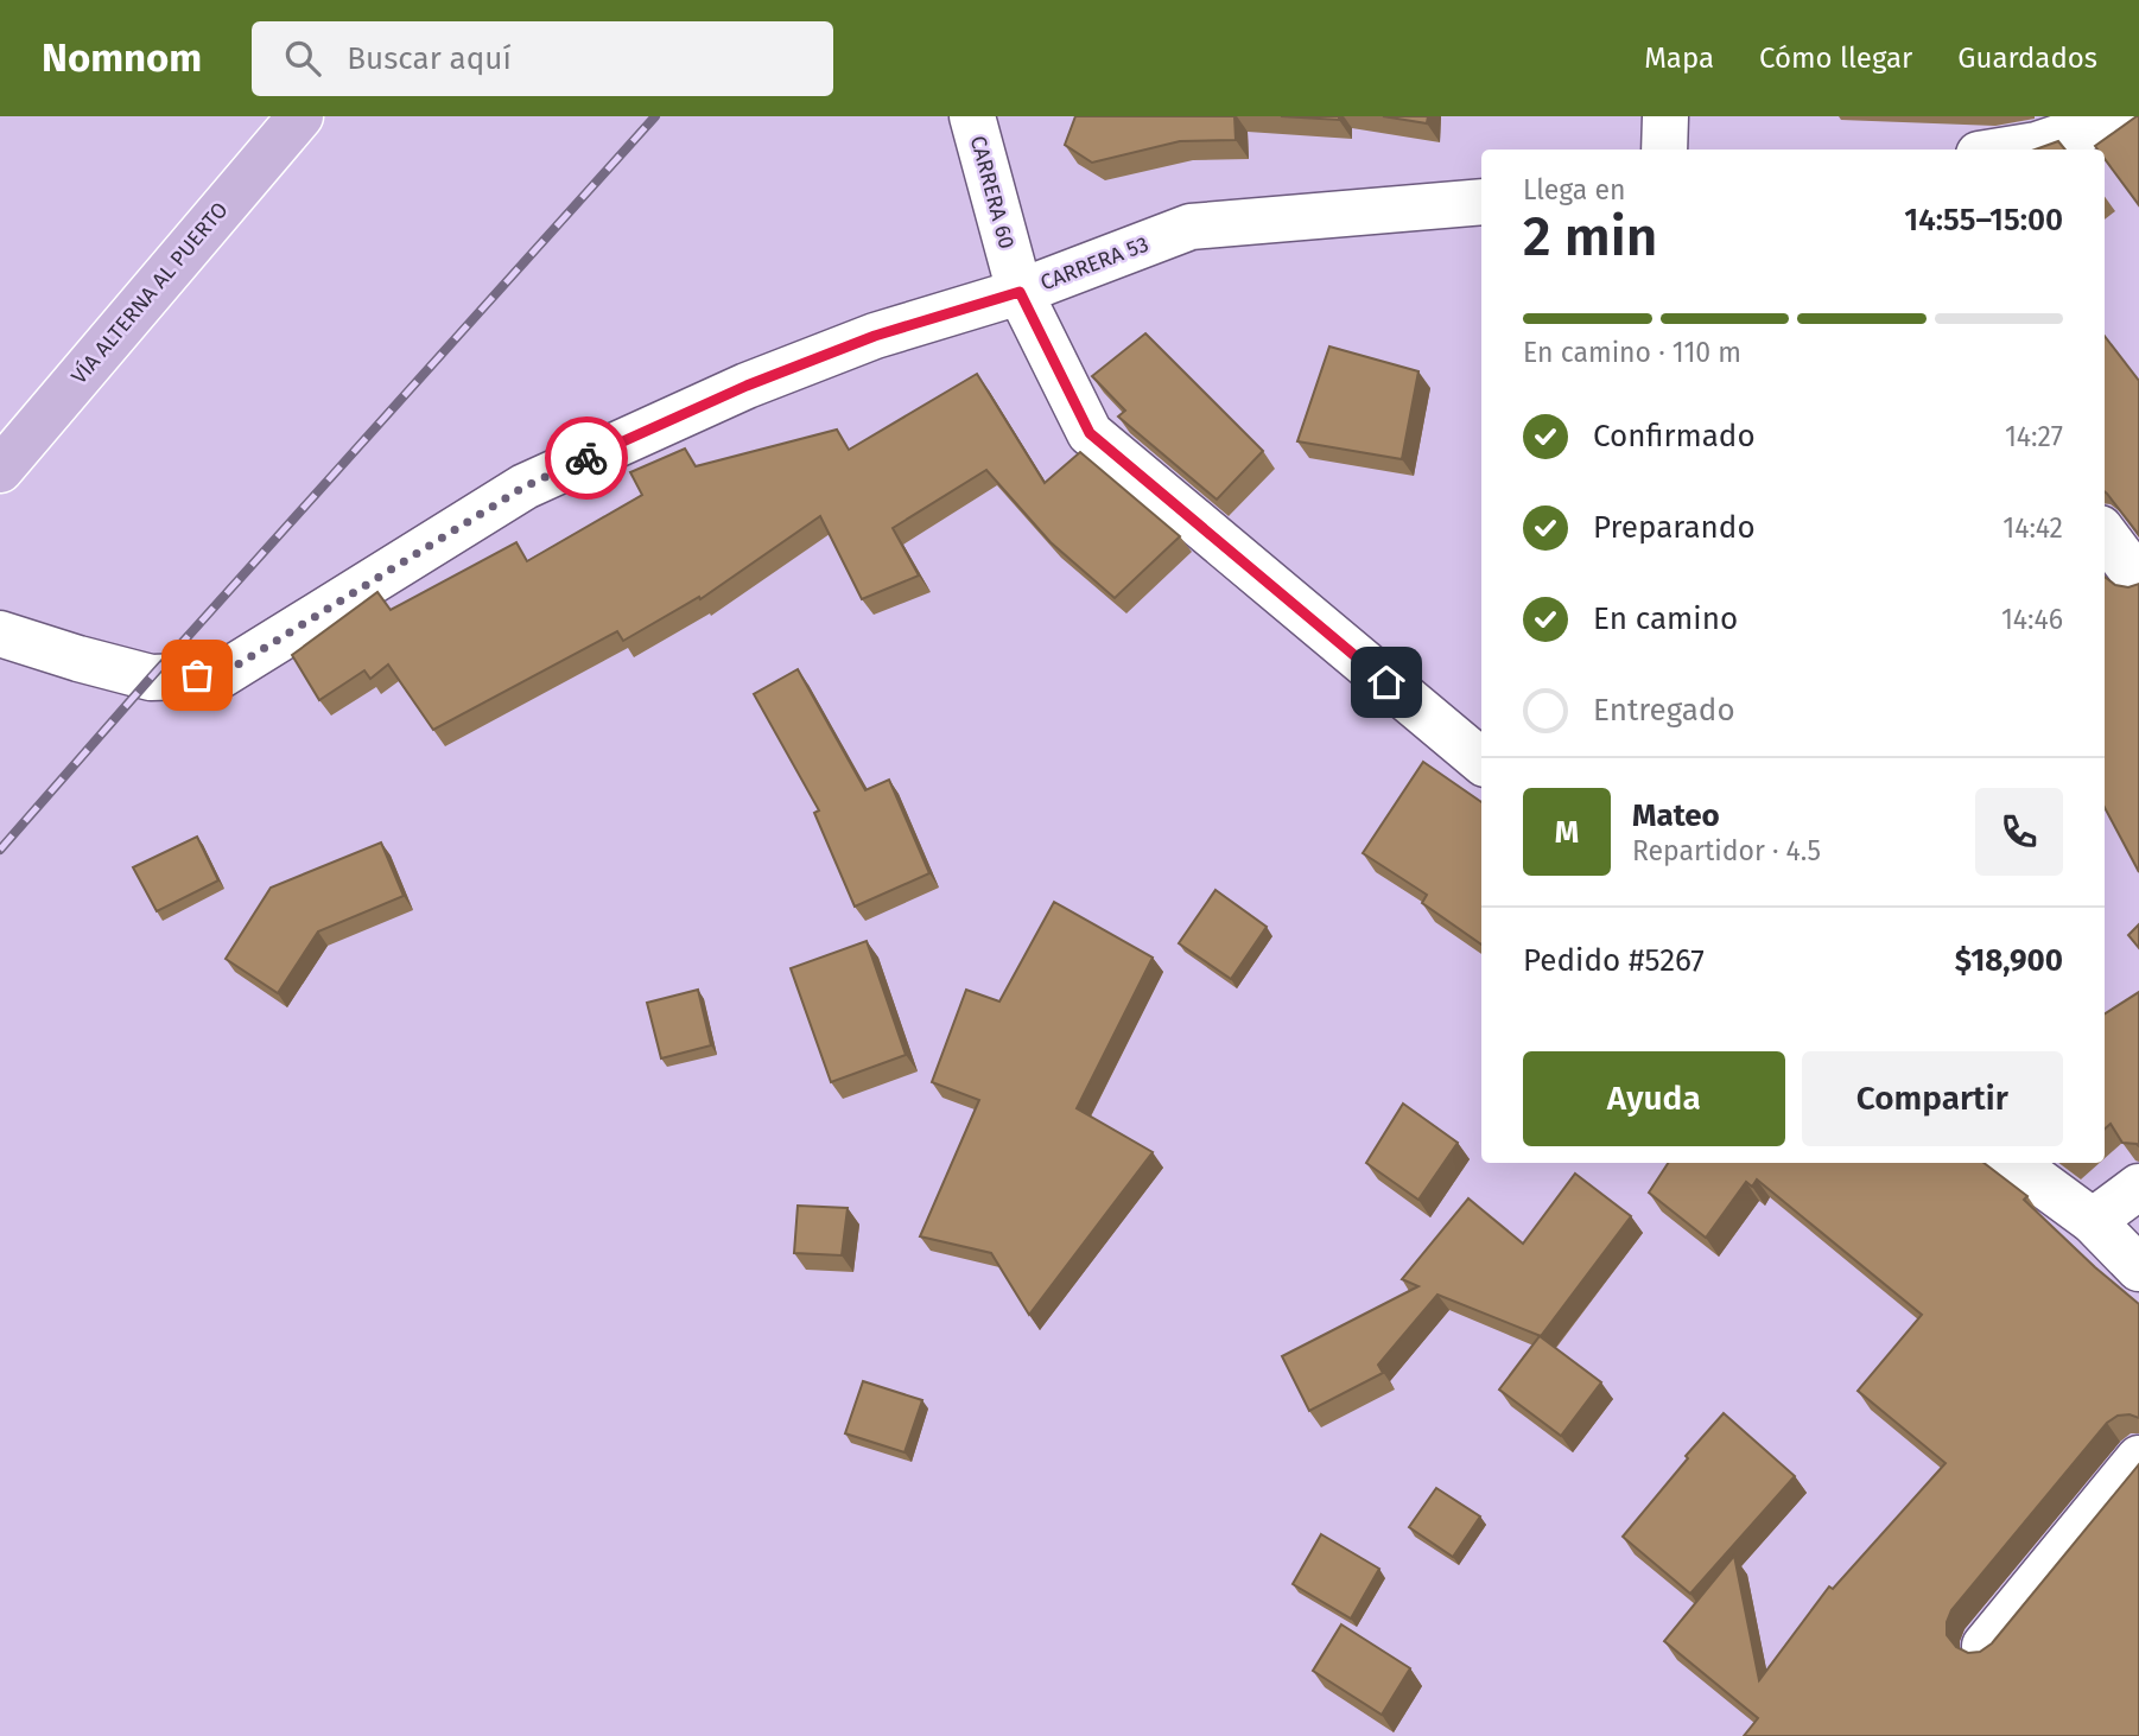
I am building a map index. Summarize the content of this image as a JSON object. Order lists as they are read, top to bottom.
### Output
{
  "streets": {
    "main road": ["VÍA ALTERNA AL PUERTO"],
    "street": ["CARRERA 60", "CARRERA 53"]
  },
  "crossings": [
    ["CARRERA 60", "CARRERA 53"]
  ],
  "page": {
    "header": "Nomnom",
    "search": "Buscar aquí",
    "nav": ["Mapa", "Cómo llegar", "Guardados"],
    "heading": ["2 min", "Llega en", "14:55–15:00"],
    "panel": [
      "Mateo",
      "Repartidor · 4.5",
      "Pedido #5267",
      "$18,900"
    ],
    "bar": "En camino · 110 m",
    "list": [
      ["Confirmado", "14:27"],
      ["Preparando", "14:42"],
      ["En camino", "14:46"],
      "Entregado"
    ],
    "round": "M",
    "buttons": ["Ayuda", "Compartir"]
  }
}
